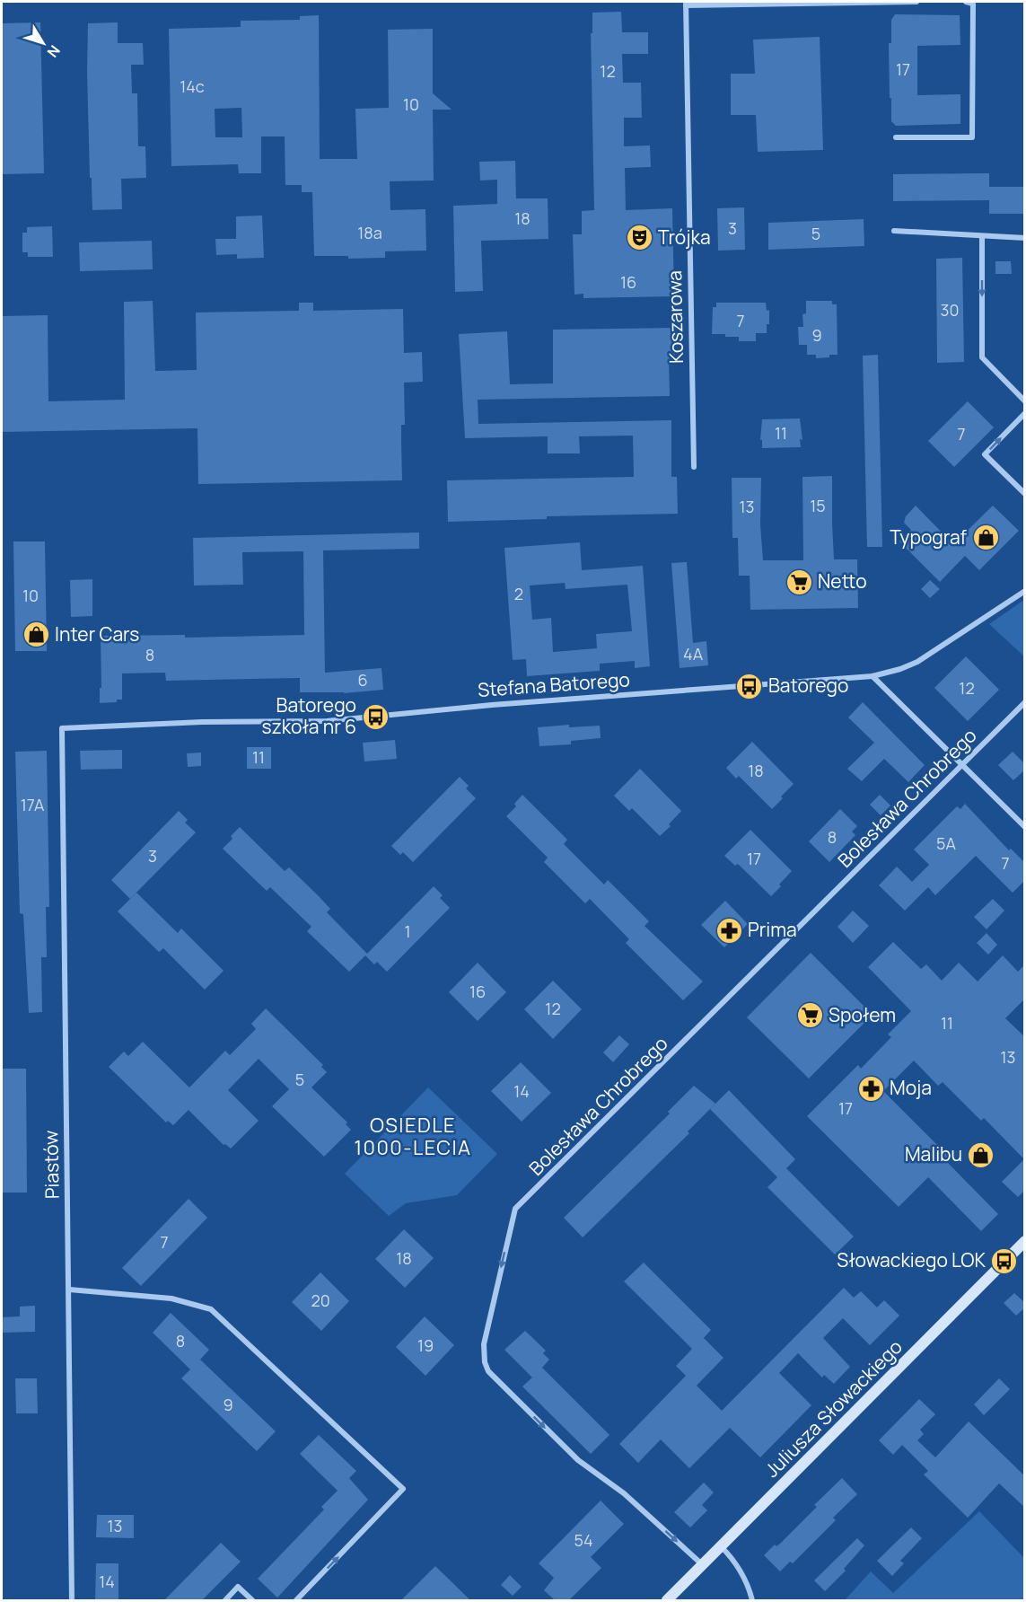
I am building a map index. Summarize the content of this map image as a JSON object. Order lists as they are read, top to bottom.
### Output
{
  "streets": {
    "street": [
      "Koszarowa",
      "Stefana Batorego",
      "Bolesława Chrobrego",
      "Piastów",
      "Juliusza Słowackiego"
    ]
  },
  "crossings": [
    ["Stefana Batorego", "Piastów"],
    ["Bolesława Chrobrego", "Juliusza Słowackiego"]
  ],
  "districts": ["OSIEDLE 1000-LECIA"],
  "places": {
    "theatre": ["Trójka"],
    "shop": ["Typograf", "Inter Cars", "Malibu"],
    "supermarket": ["Netto", "Społem"],
    "bus stop": ["Batorego", "Batorego szkoła nr 6", "Słowackiego LOK"],
    "pharmacy": ["Prima", "Moja"]
  },
  "house_numbers": [
    "17",
    "12",
    "14c",
    "10",
    "18",
    "3",
    "18a",
    "5",
    "16",
    "30",
    "7",
    "9",
    "11",
    "7",
    "15",
    "13",
    "2",
    "10",
    "4A",
    "8",
    "6",
    "12",
    "11",
    "18",
    "17A",
    "8",
    "5A",
    "3",
    "17",
    "7",
    "1",
    "16",
    "12",
    "11",
    "13",
    "5",
    "14",
    "17",
    "7",
    "18",
    "20",
    "8",
    "19",
    "9",
    "13",
    "54",
    "14"
  ],
  "north": "bottom right"
}
